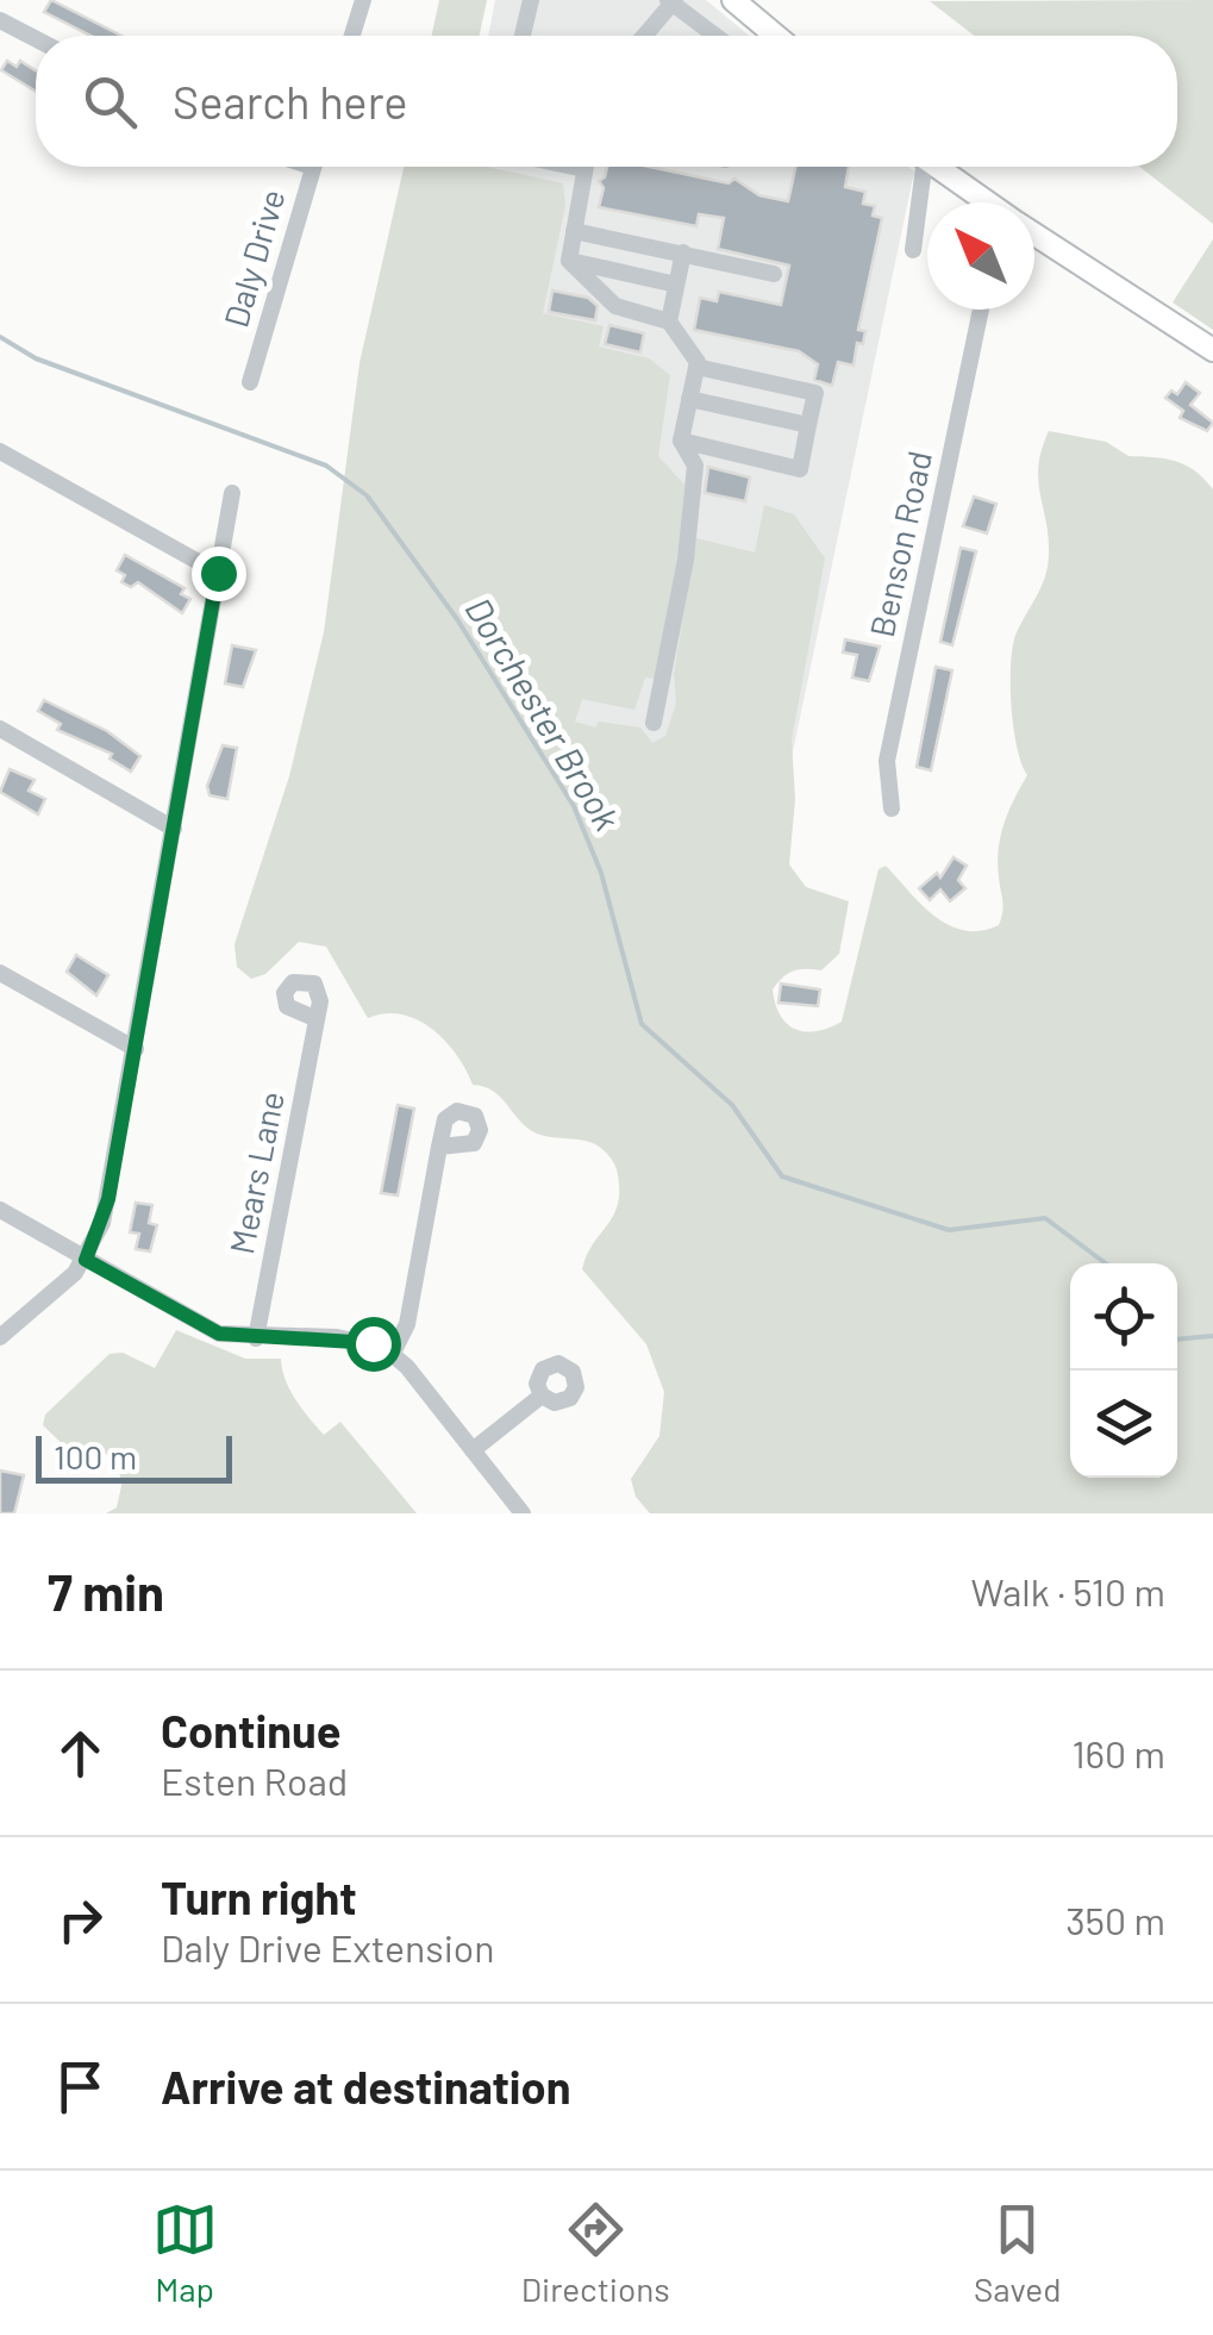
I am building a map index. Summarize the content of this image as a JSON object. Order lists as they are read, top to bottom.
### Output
{
  "streets": {
    "street": ["Daly Drive", "Benson Road", "Mears Lane"]
  },
  "water": ["Dorchester Brook"],
  "scale_bar": "100 m",
  "north": "top left",
  "page": {
    "search": "Search here",
    "scale": "100 m",
    "heading": ["7 min", "Walk · 510 m"],
    "list": [
      ["Continue", "Esten Road", "160 m"],
      ["Turn right", "Daly Drive Extension", "350 m"],
      "Arrive at destination"
    ],
    "nav": ["Map", "Directions", "Saved"]
  }
}
